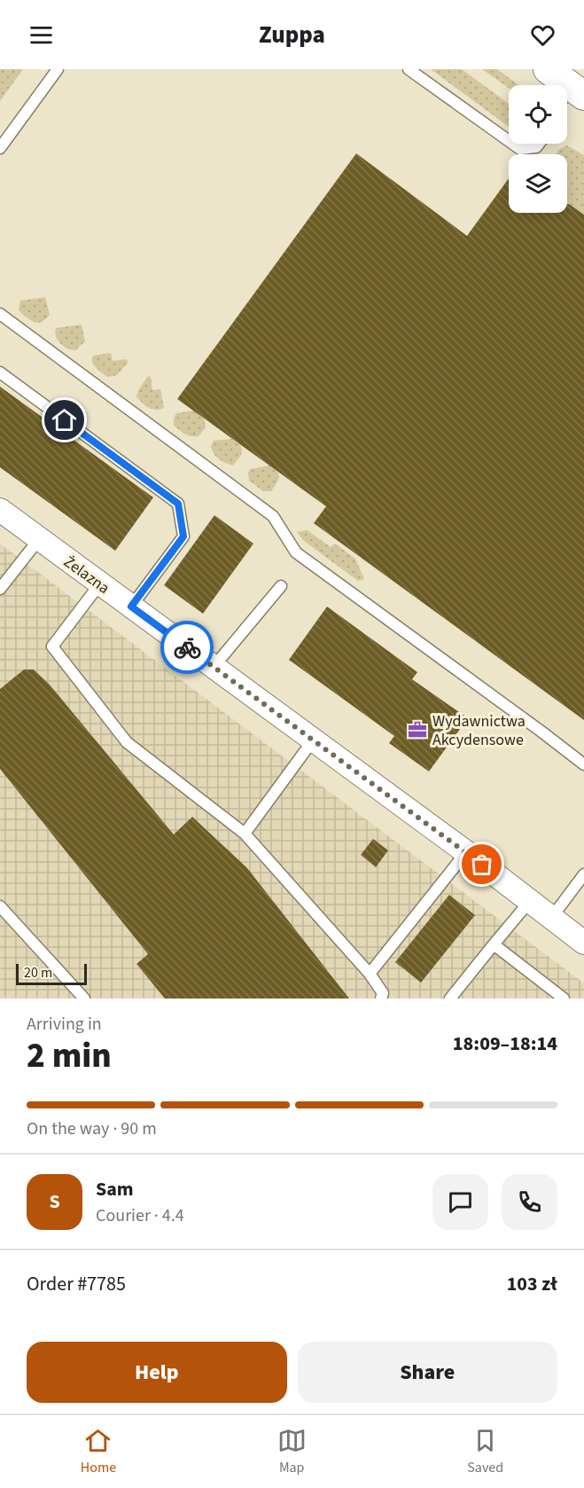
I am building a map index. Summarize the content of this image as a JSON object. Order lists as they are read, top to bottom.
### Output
{
  "streets": {
    "street": ["Żelazna"]
  },
  "places": {
    "office": ["Wydawnictwa Akcydensowe"]
  },
  "scale_bar": "20 m",
  "page": {
    "header": "Zuppa",
    "scale": "20 m",
    "heading": ["2 min", "Arriving in", "18:09–18:14"],
    "panel": [
      "Sam",
      "Courier · 4.4",
      "Order #7785",
      "103 zł"
    ],
    "bar": "On the way · 90 m",
    "round": "S",
    "buttons": ["Help", "Share"],
    "tabs": ["Home", "Map", "Saved"]
  }
}
